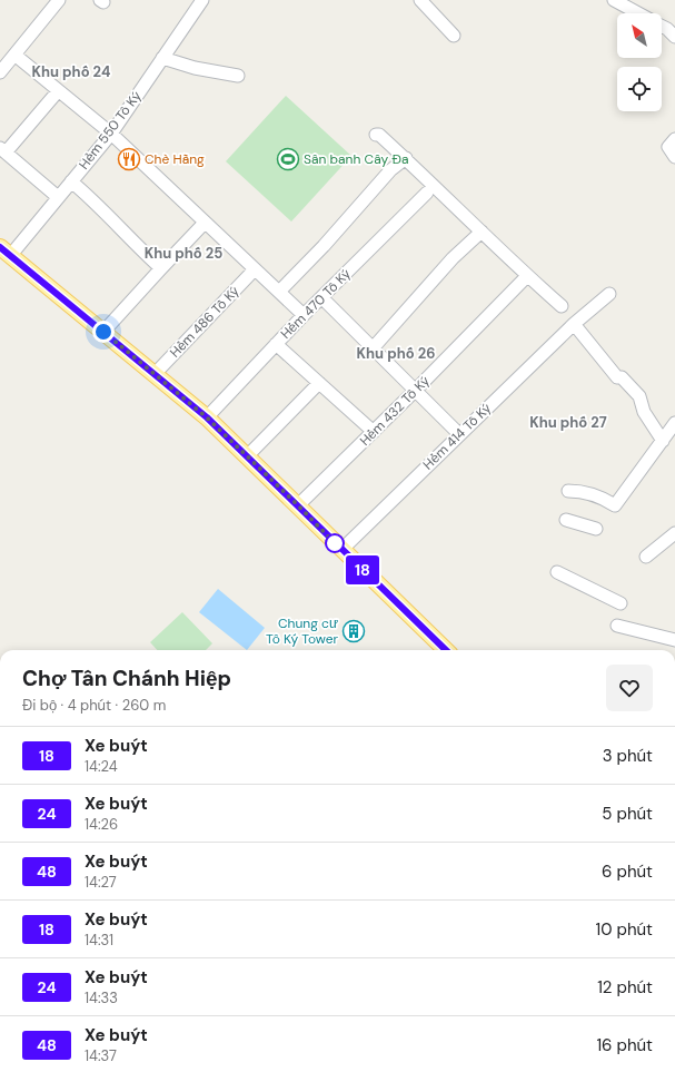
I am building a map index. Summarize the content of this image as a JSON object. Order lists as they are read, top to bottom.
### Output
{
  "streets": {
    "street": [
      "Hẻm 550 Tô Ký",
      "Hẻm 470 Tô Ký",
      "Hẻm 486 Tô Ký",
      "Hẻm 432 Tô Ký",
      "Hẻm 414 Tô Ký"
    ]
  },
  "districts": [
    "Khu phố 24",
    "Khu phố 25",
    "Khu phố 26",
    "Khu phố 27"
  ],
  "places": {
    "restaurant": ["Chè Hằng"],
    "sports": ["Sân banh Cây Đa"],
    "building": ["Chung cư Tô Ký Tower"]
  },
  "lines": ["bus line 18"],
  "north": "top left",
  "page": {
    "on_map": "18",
    "heading": ["Chợ Tân Chánh Hiệp", "Đi bộ · 4 phút · 260 m"],
    "list": [
      {
        "mark": "18",
        "name": "Xe buýt",
        "note": "14:24",
        "value": "3 phút"
      },
      {
        "mark": "24",
        "name": "Xe buýt",
        "note": "14:26",
        "value": "5 phút"
      },
      {
        "mark": "48",
        "name": "Xe buýt",
        "note": "14:27",
        "value": "6 phút"
      },
      {
        "mark": "18",
        "name": "Xe buýt",
        "note": "14:31",
        "value": "10 phút"
      },
      {
        "mark": "24",
        "name": "Xe buýt",
        "note": "14:33",
        "value": "12 phút"
      },
      {
        "mark": "48",
        "name": "Xe buýt",
        "note": "14:37",
        "value": "16 phút"
      }
    ]
  }
}
